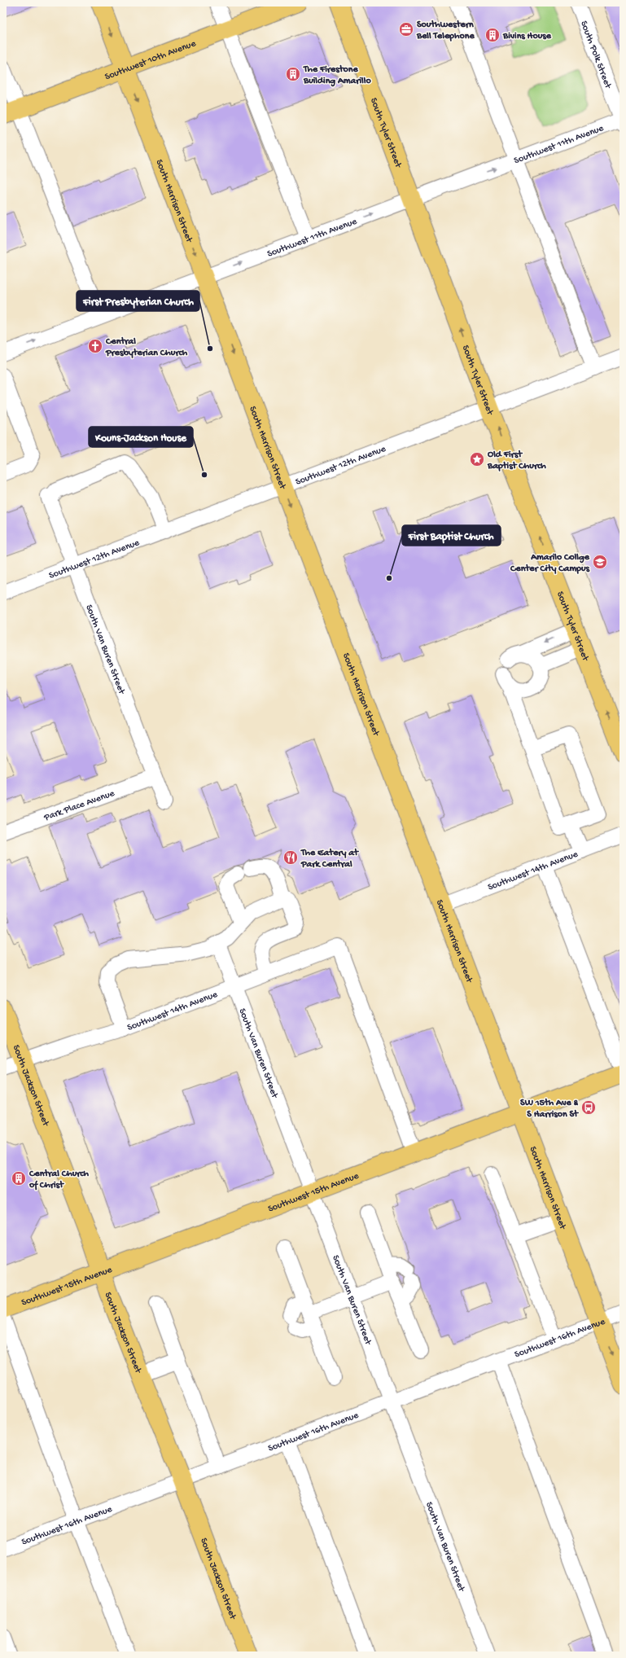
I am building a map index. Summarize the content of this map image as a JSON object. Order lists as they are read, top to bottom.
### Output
{
  "streets": {
    "main road": [
      "Southwest 10th Avenue",
      "South Tyler Street",
      "South Harrison Street",
      "South Jackson Street",
      "Southwest 15th Avenue"
    ],
    "street": [
      "South Polk Street",
      "Southwest 11th Avenue",
      "Southwest 12th Avenue",
      "South Van Buren Street",
      "Park Place Avenue",
      "Southwest 14th Avenue",
      "Southwest 16th Avenue"
    ]
  },
  "crossings": [
    ["South Polk Street", "Southwest 11th Avenue"],
    ["Southwest 10th Avenue", "South Harrison Street"],
    ["South Tyler Street", "Southwest 11th Avenue"],
    ["South Tyler Street", "Southwest 12th Avenue"],
    ["Southwest 11th Avenue", "South Harrison Street"],
    ["South Harrison Street", "Southwest 12th Avenue"],
    ["South Harrison Street", "Southwest 14th Avenue"],
    ["South Harrison Street", "Southwest 15th Avenue"],
    ["South Harrison Street", "Southwest 16th Avenue"],
    ["Southwest 12th Avenue", "South Van Buren Street"],
    ["South Van Buren Street", "Park Place Avenue"],
    ["South Van Buren Street", "Southwest 14th Avenue"],
    ["South Van Buren Street", "Southwest 15th Avenue"],
    ["South Van Buren Street", "Southwest 16th Avenue"],
    ["Southwest 14th Avenue", "South Jackson Street"],
    ["Southwest 14th Avenue", "Southwest 15th Avenue"],
    ["South Jackson Street", "Southwest 15th Avenue"],
    ["South Jackson Street", "Southwest 16th Avenue"]
  ],
  "one_way": ["South Tyler Street", "Southwest 11th Avenue", "South Harrison Street"],
  "places": {
    "office": ["Southwestern Bell Telephone"],
    "building": ["Bivins House", "The Firestone Building Amarillo", "Central Church of Christ"],
    "church": ["Central Presbyterian Church"],
    "other": ["First Presbyterian Church", "Kouns-Jackson House", "First Baptist Church"],
    "place": ["Old First Baptist Church"],
    "school or university": ["Amarilo Collge Center City Campus"],
    "restaurant": ["The Eatery at Park Central"],
    "bus stop": ["SW 15th Ave & S Harrison St"]
  }
}
